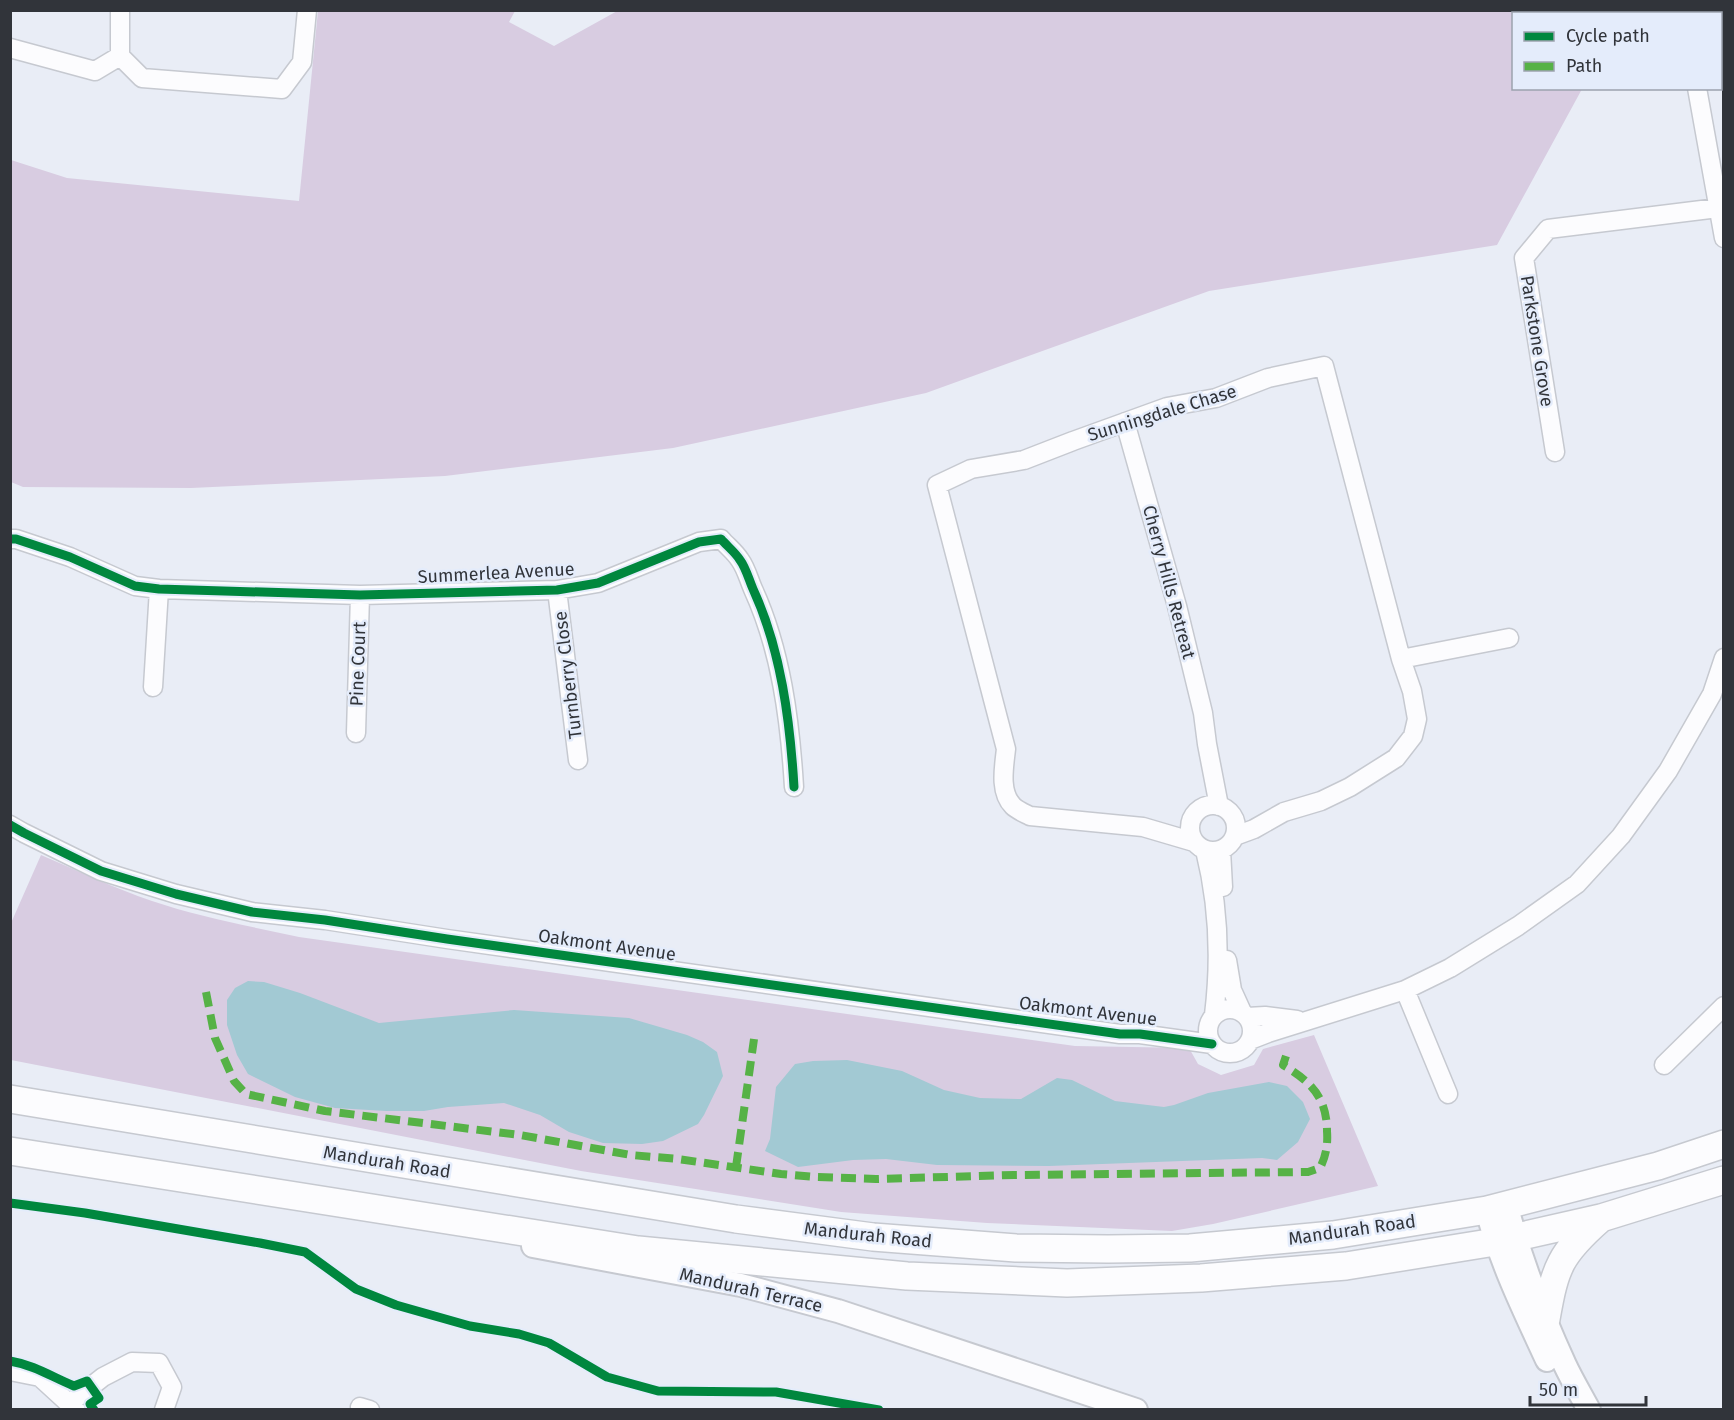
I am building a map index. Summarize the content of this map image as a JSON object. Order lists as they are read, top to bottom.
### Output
{
  "streets": {
    "highway": ["Mandurah Road"],
    "main road": ["Mandurah Terrace"],
    "street": [
      "Parkstone Grove",
      "Sunningdale Chase",
      "Summerlea Avenue",
      "Cherry Hills Retreat",
      "Pine Court",
      "Turnberry Close",
      "Oakmont Avenue"
    ]
  },
  "crossings": [
    ["Sunningdale Chase", "Cherry Hills Retreat"],
    ["Summerlea Avenue", "Pine Court"],
    ["Summerlea Avenue", "Turnberry Close"],
    ["Mandurah Road", "Mandurah Terrace"]
  ],
  "legend": ["Cycle path", "Path"],
  "scale_bar": "50 m"
}
